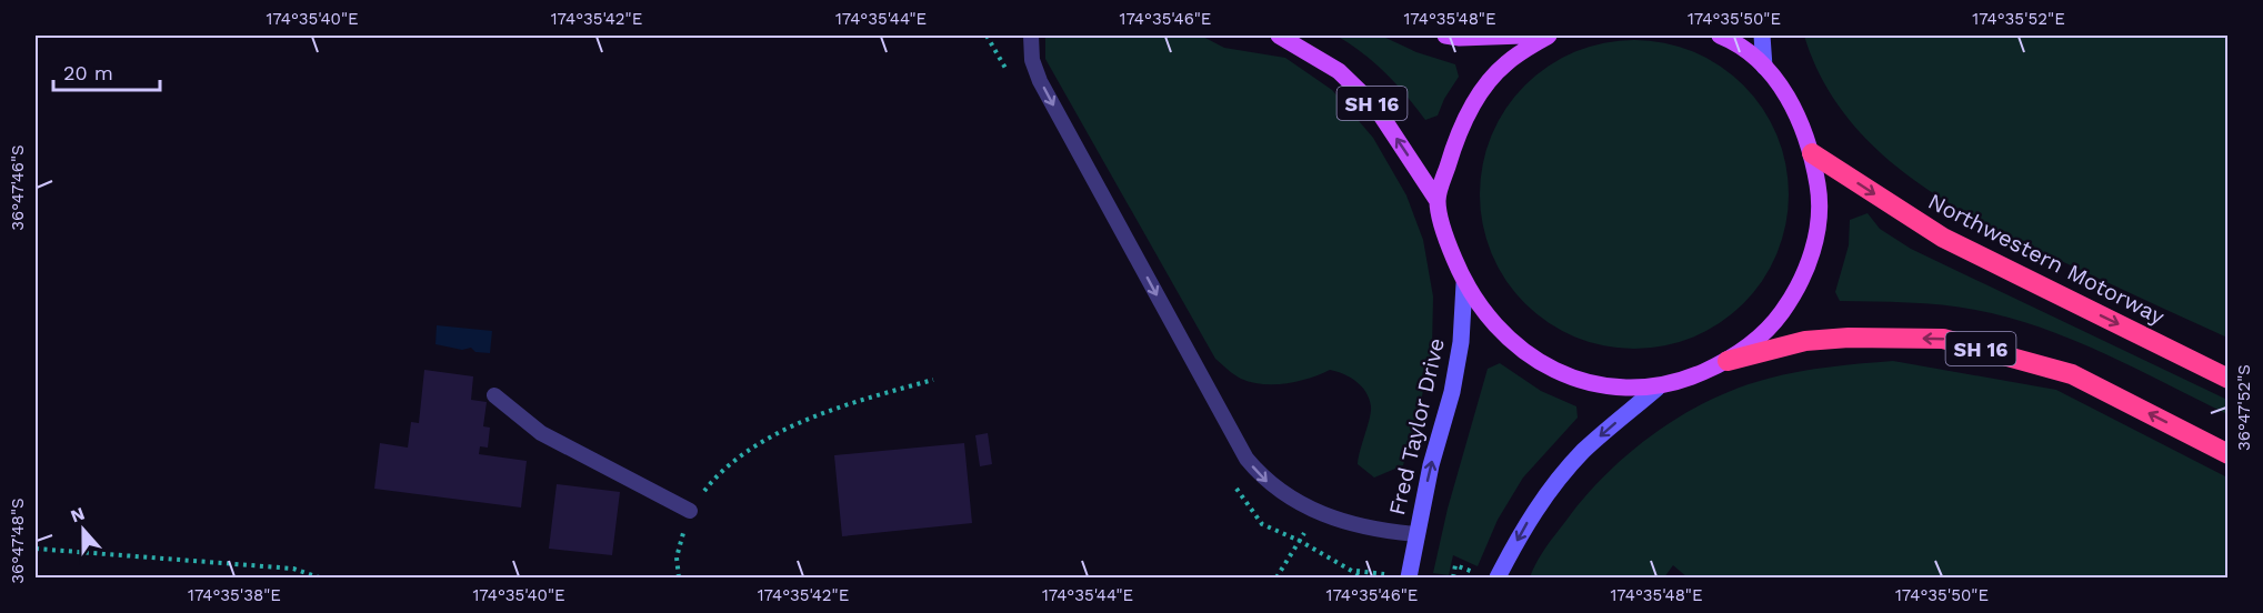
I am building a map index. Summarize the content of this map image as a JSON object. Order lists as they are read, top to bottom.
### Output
{
  "streets": {
    "highway": ["SH 16", "Northwestern Motorway"],
    "main road": ["Fred Taylor Drive"]
  },
  "crossings": [
    ["SH 16", "Fred Taylor Drive"]
  ],
  "one_way": ["Fred Taylor Drive"],
  "scale_bar": "20 m",
  "north": "top",
  "coordinates": [
    "174°35'40\"E",
    "174°35'42\"E",
    "174°35'44\"E",
    "174°35'46\"E",
    "174°35'48\"E",
    "174°35'50\"E",
    "174°35'52\"E",
    "36°47'46\"S",
    "36°47'52\"S",
    "36°47'48\"S",
    "174°35'38\"E"
  ]
}
